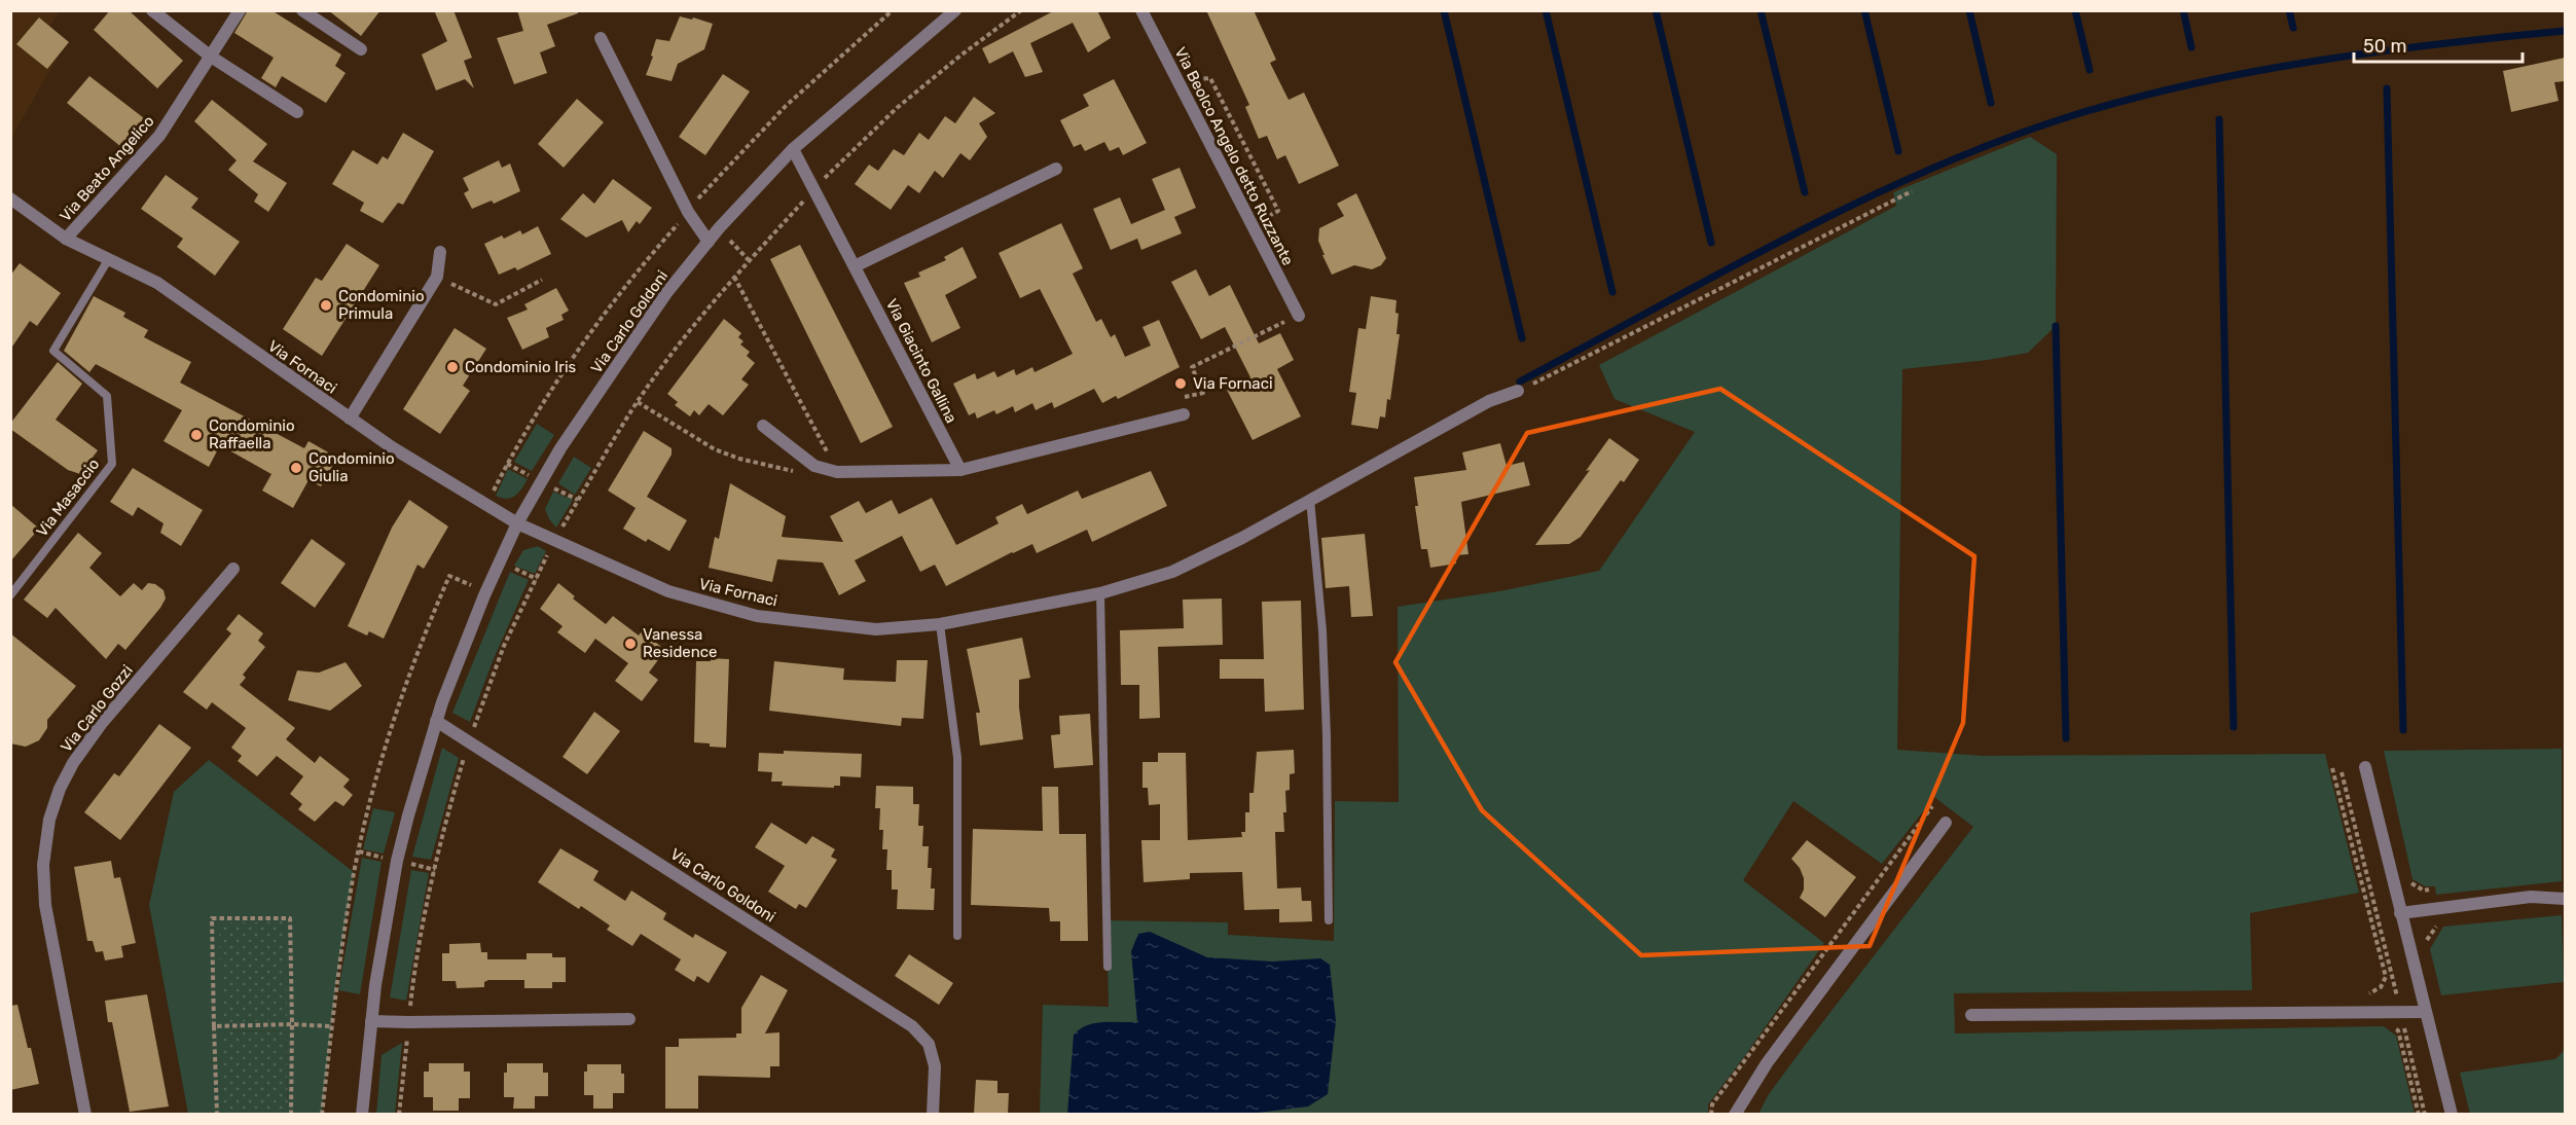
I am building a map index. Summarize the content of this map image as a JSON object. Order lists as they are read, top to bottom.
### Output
{
  "streets": {
    "street": [
      "Via Beolco Angelo detto Ruzzante",
      "Via Beato Angelico",
      "Via Carlo Goldoni",
      "Via Giacinto Gallina",
      "Via Fornaci",
      "Via Carlo Gozzi"
    ],
    "lane": ["Via Masaccio"]
  },
  "crossings": [
    ["Via Beato Angelico", "Via Fornaci"],
    ["Via Carlo Goldoni", "Via Giacinto Gallina"],
    ["Via Carlo Goldoni", "Via Fornaci"],
    ["Via Fornaci", "Via Masaccio"]
  ],
  "places": [
    "Condominio Primula",
    "Condominio Iris",
    "Via Fornaci",
    "Condominio Raffaella",
    "Condominio Giulia",
    "Vanessa Residence"
  ],
  "scale_bar": "50 m"
}
